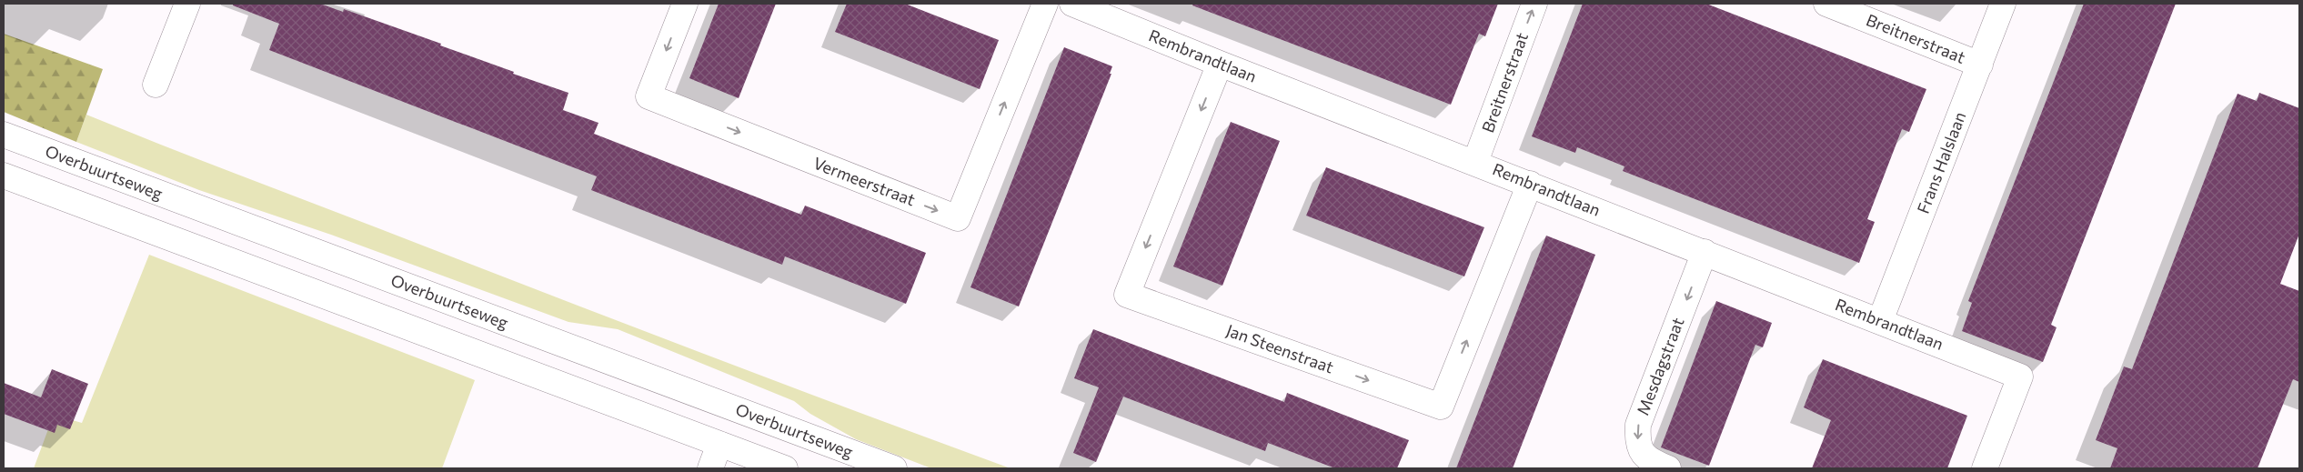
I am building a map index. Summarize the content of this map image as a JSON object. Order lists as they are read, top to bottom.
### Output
{
  "streets": {
    "street": [
      "Breitnerstraat",
      "Rembrandtlaan",
      "Frans Halslaan",
      "Overbuurtseweg",
      "Vermeerstraat",
      "Jan Steenstraat",
      "Mesdagstraat"
    ]
  },
  "crossings": [
    ["Breitnerstraat", "Rembrandtlaan"],
    ["Breitnerstraat", "Frans Halslaan"],
    ["Rembrandtlaan", "Frans Halslaan"],
    ["Rembrandtlaan", "Jan Steenstraat"],
    ["Rembrandtlaan", "Mesdagstraat"]
  ],
  "one_way": ["Breitnerstraat", "Mesdagstraat"]
}
